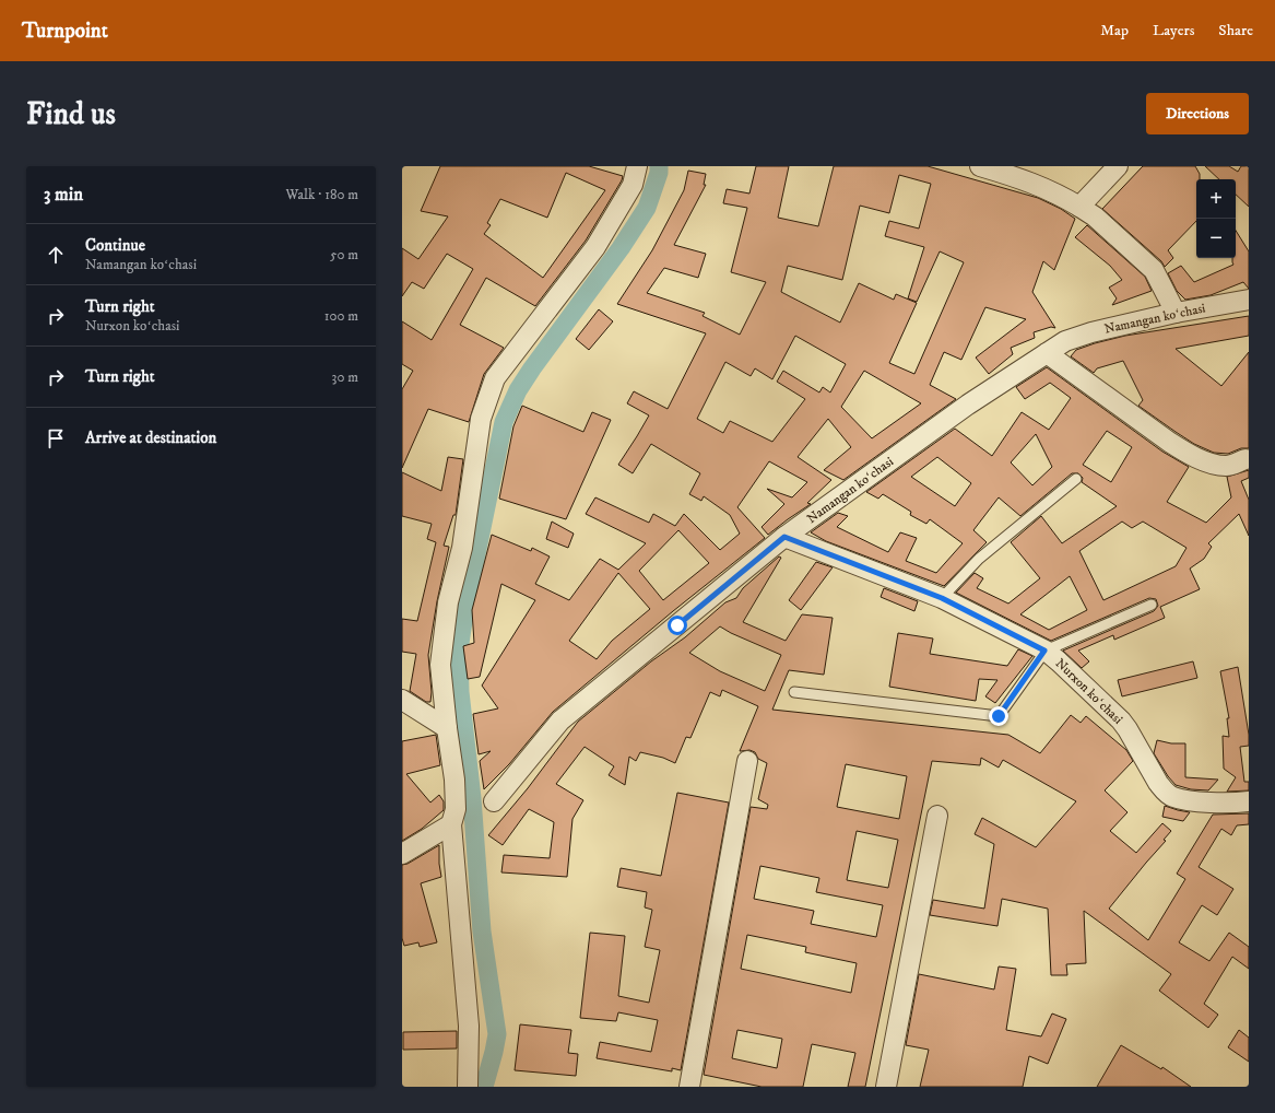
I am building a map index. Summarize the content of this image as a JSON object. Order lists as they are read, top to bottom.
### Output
{
  "streets": {
    "street": ["Namangan koʻchasi", "Nurxon koʻchasi"]
  },
  "crossings": [
    ["Namangan koʻchasi", "Nurxon koʻchasi"]
  ],
  "page": {
    "header": "Turnpoint",
    "nav": ["Map", "Layers", "Share"],
    "buttons": "Directions",
    "title": "Find us",
    "heading": ["3 min", "Walk · 180 m"],
    "map_buttons": ["+", "−"],
    "list": [
      ["Continue", "Namangan koʻchasi", "50 m"],
      ["Turn right", "Nurxon koʻchasi", "100 m"],
      ["Turn right", "30 m"],
      "Arrive at destination"
    ]
  }
}
